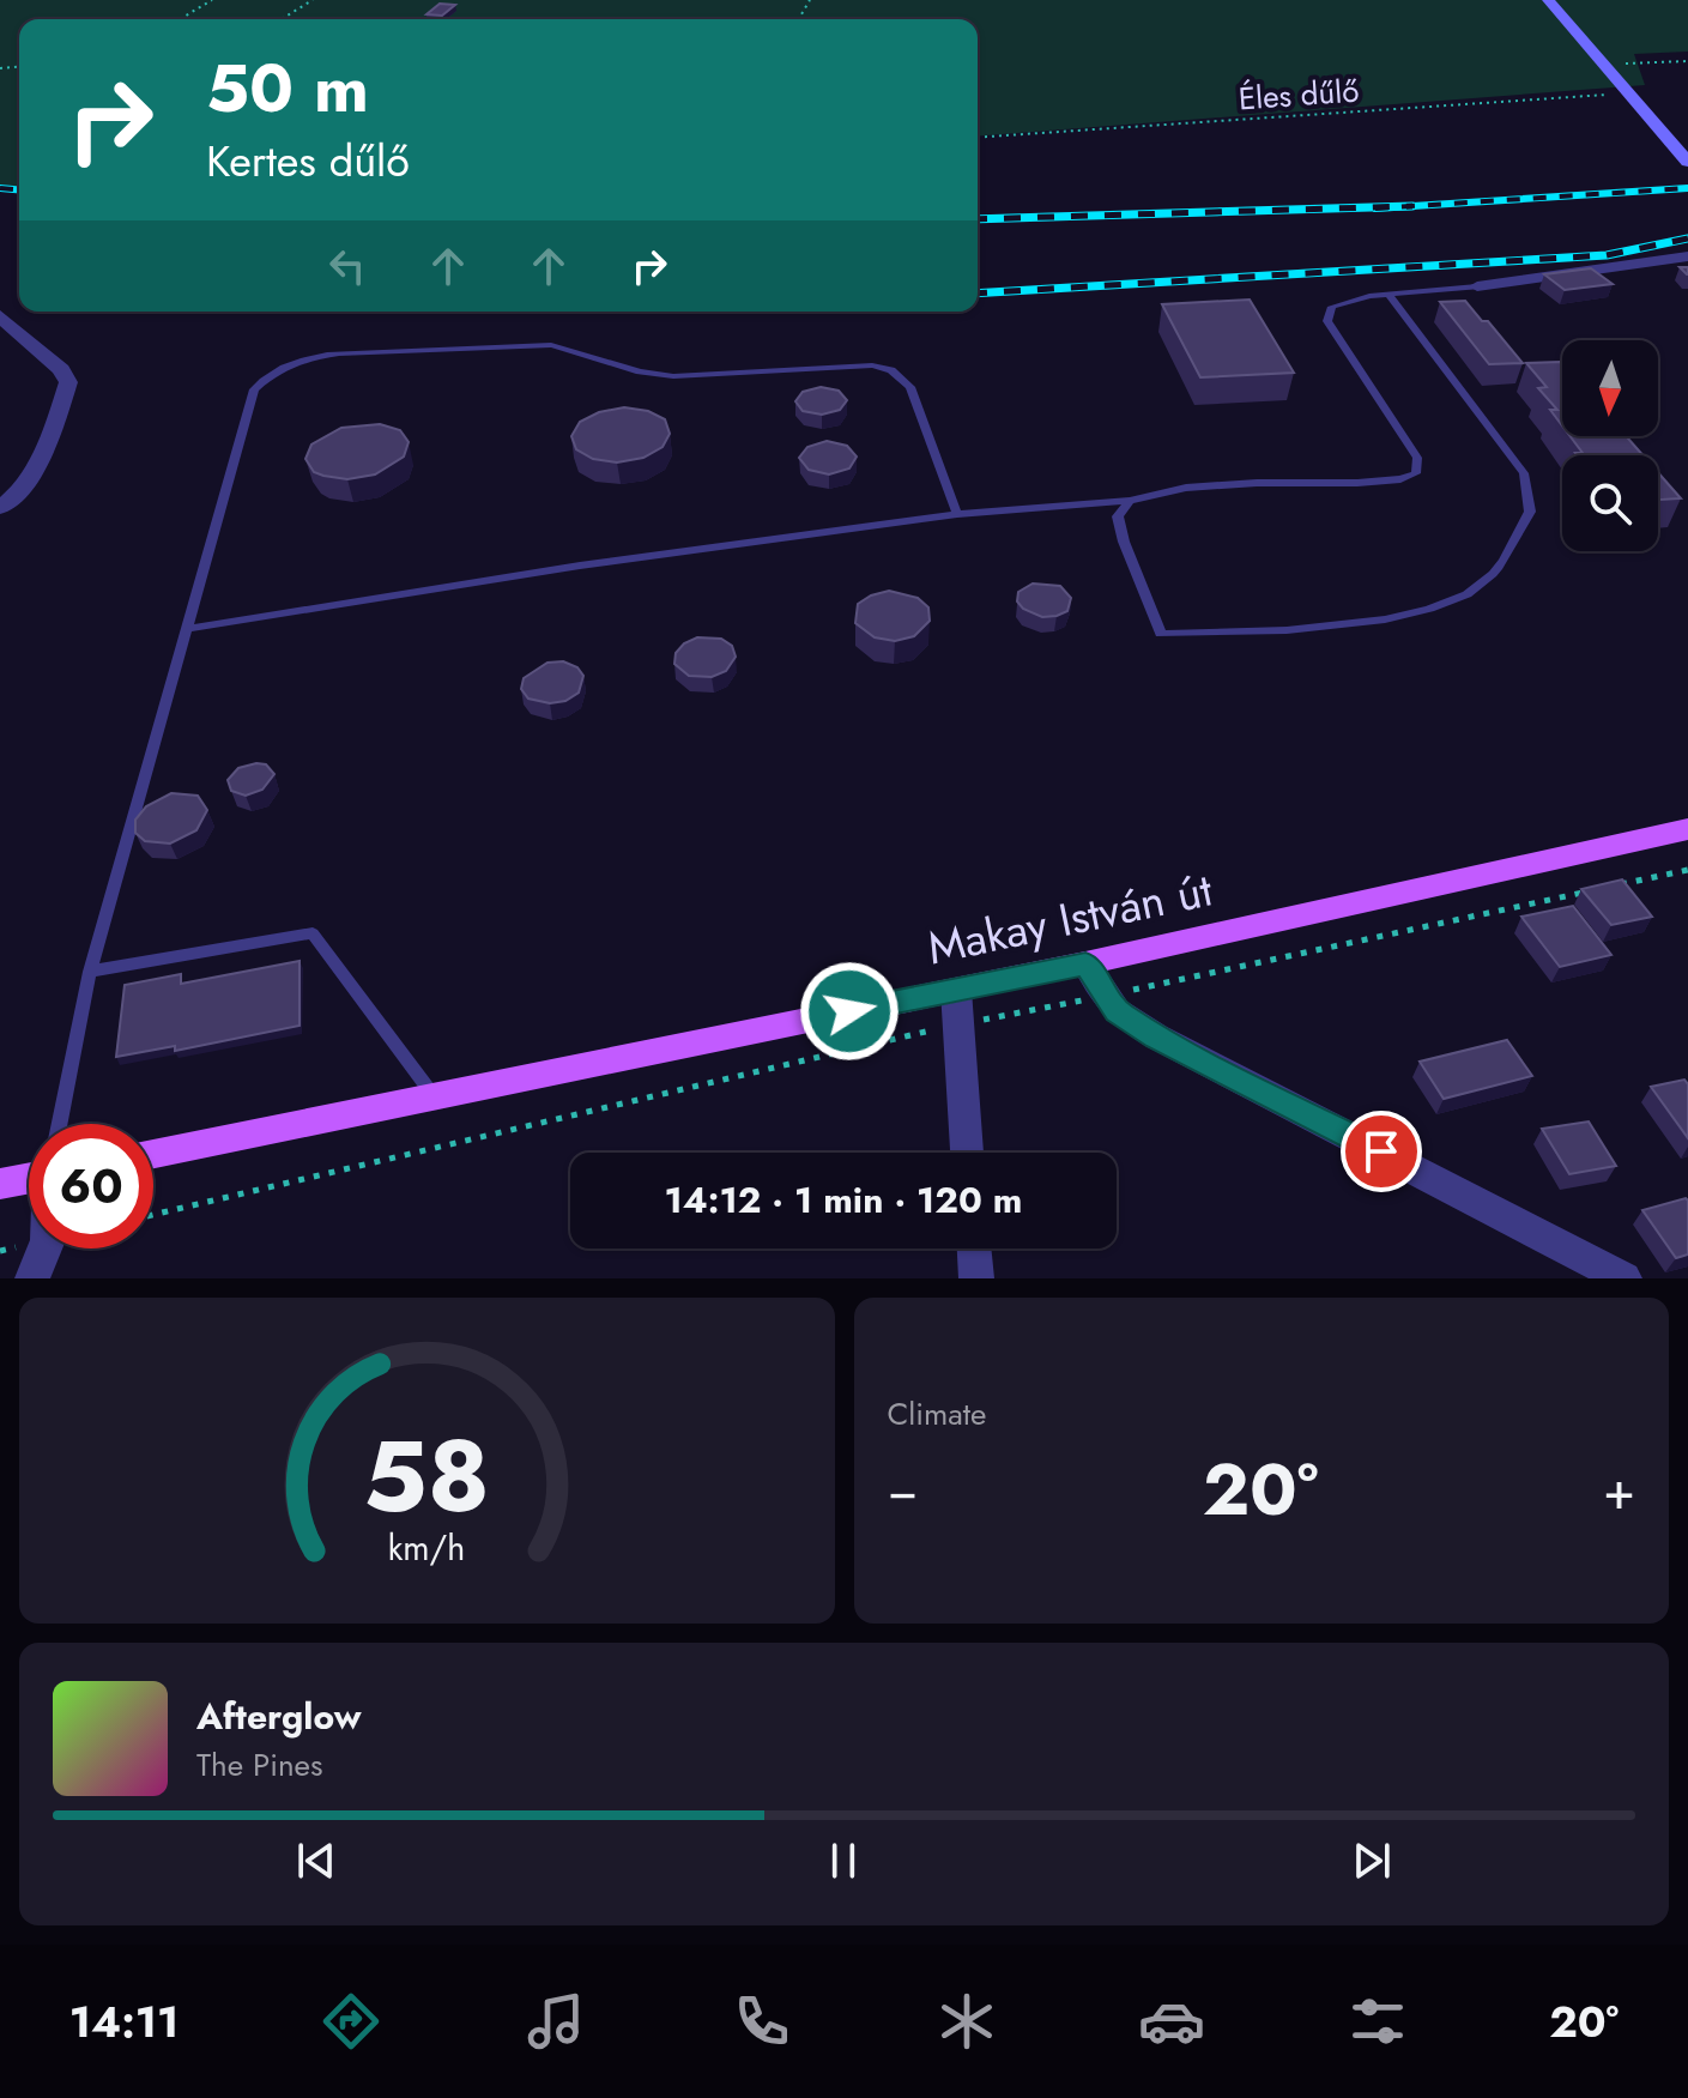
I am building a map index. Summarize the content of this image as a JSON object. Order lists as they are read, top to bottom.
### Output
{
  "streets": {
    "main road": ["Makay István út"],
    "path": ["Éles dűlő"]
  },
  "north": "bottom",
  "page": {
    "turn": ["50 m", "Kertes dűlő"],
    "limit": "60",
    "trip": "14:12 · 1 min · 120 m",
    "tile": "Climate",
    "heat": ["−", "20°", "+"],
    "song": ["Afterglow", "The Pines"],
    "tabs": ["14:11", "20°"],
    "gauge": ["58", "km/h"]
  }
}
